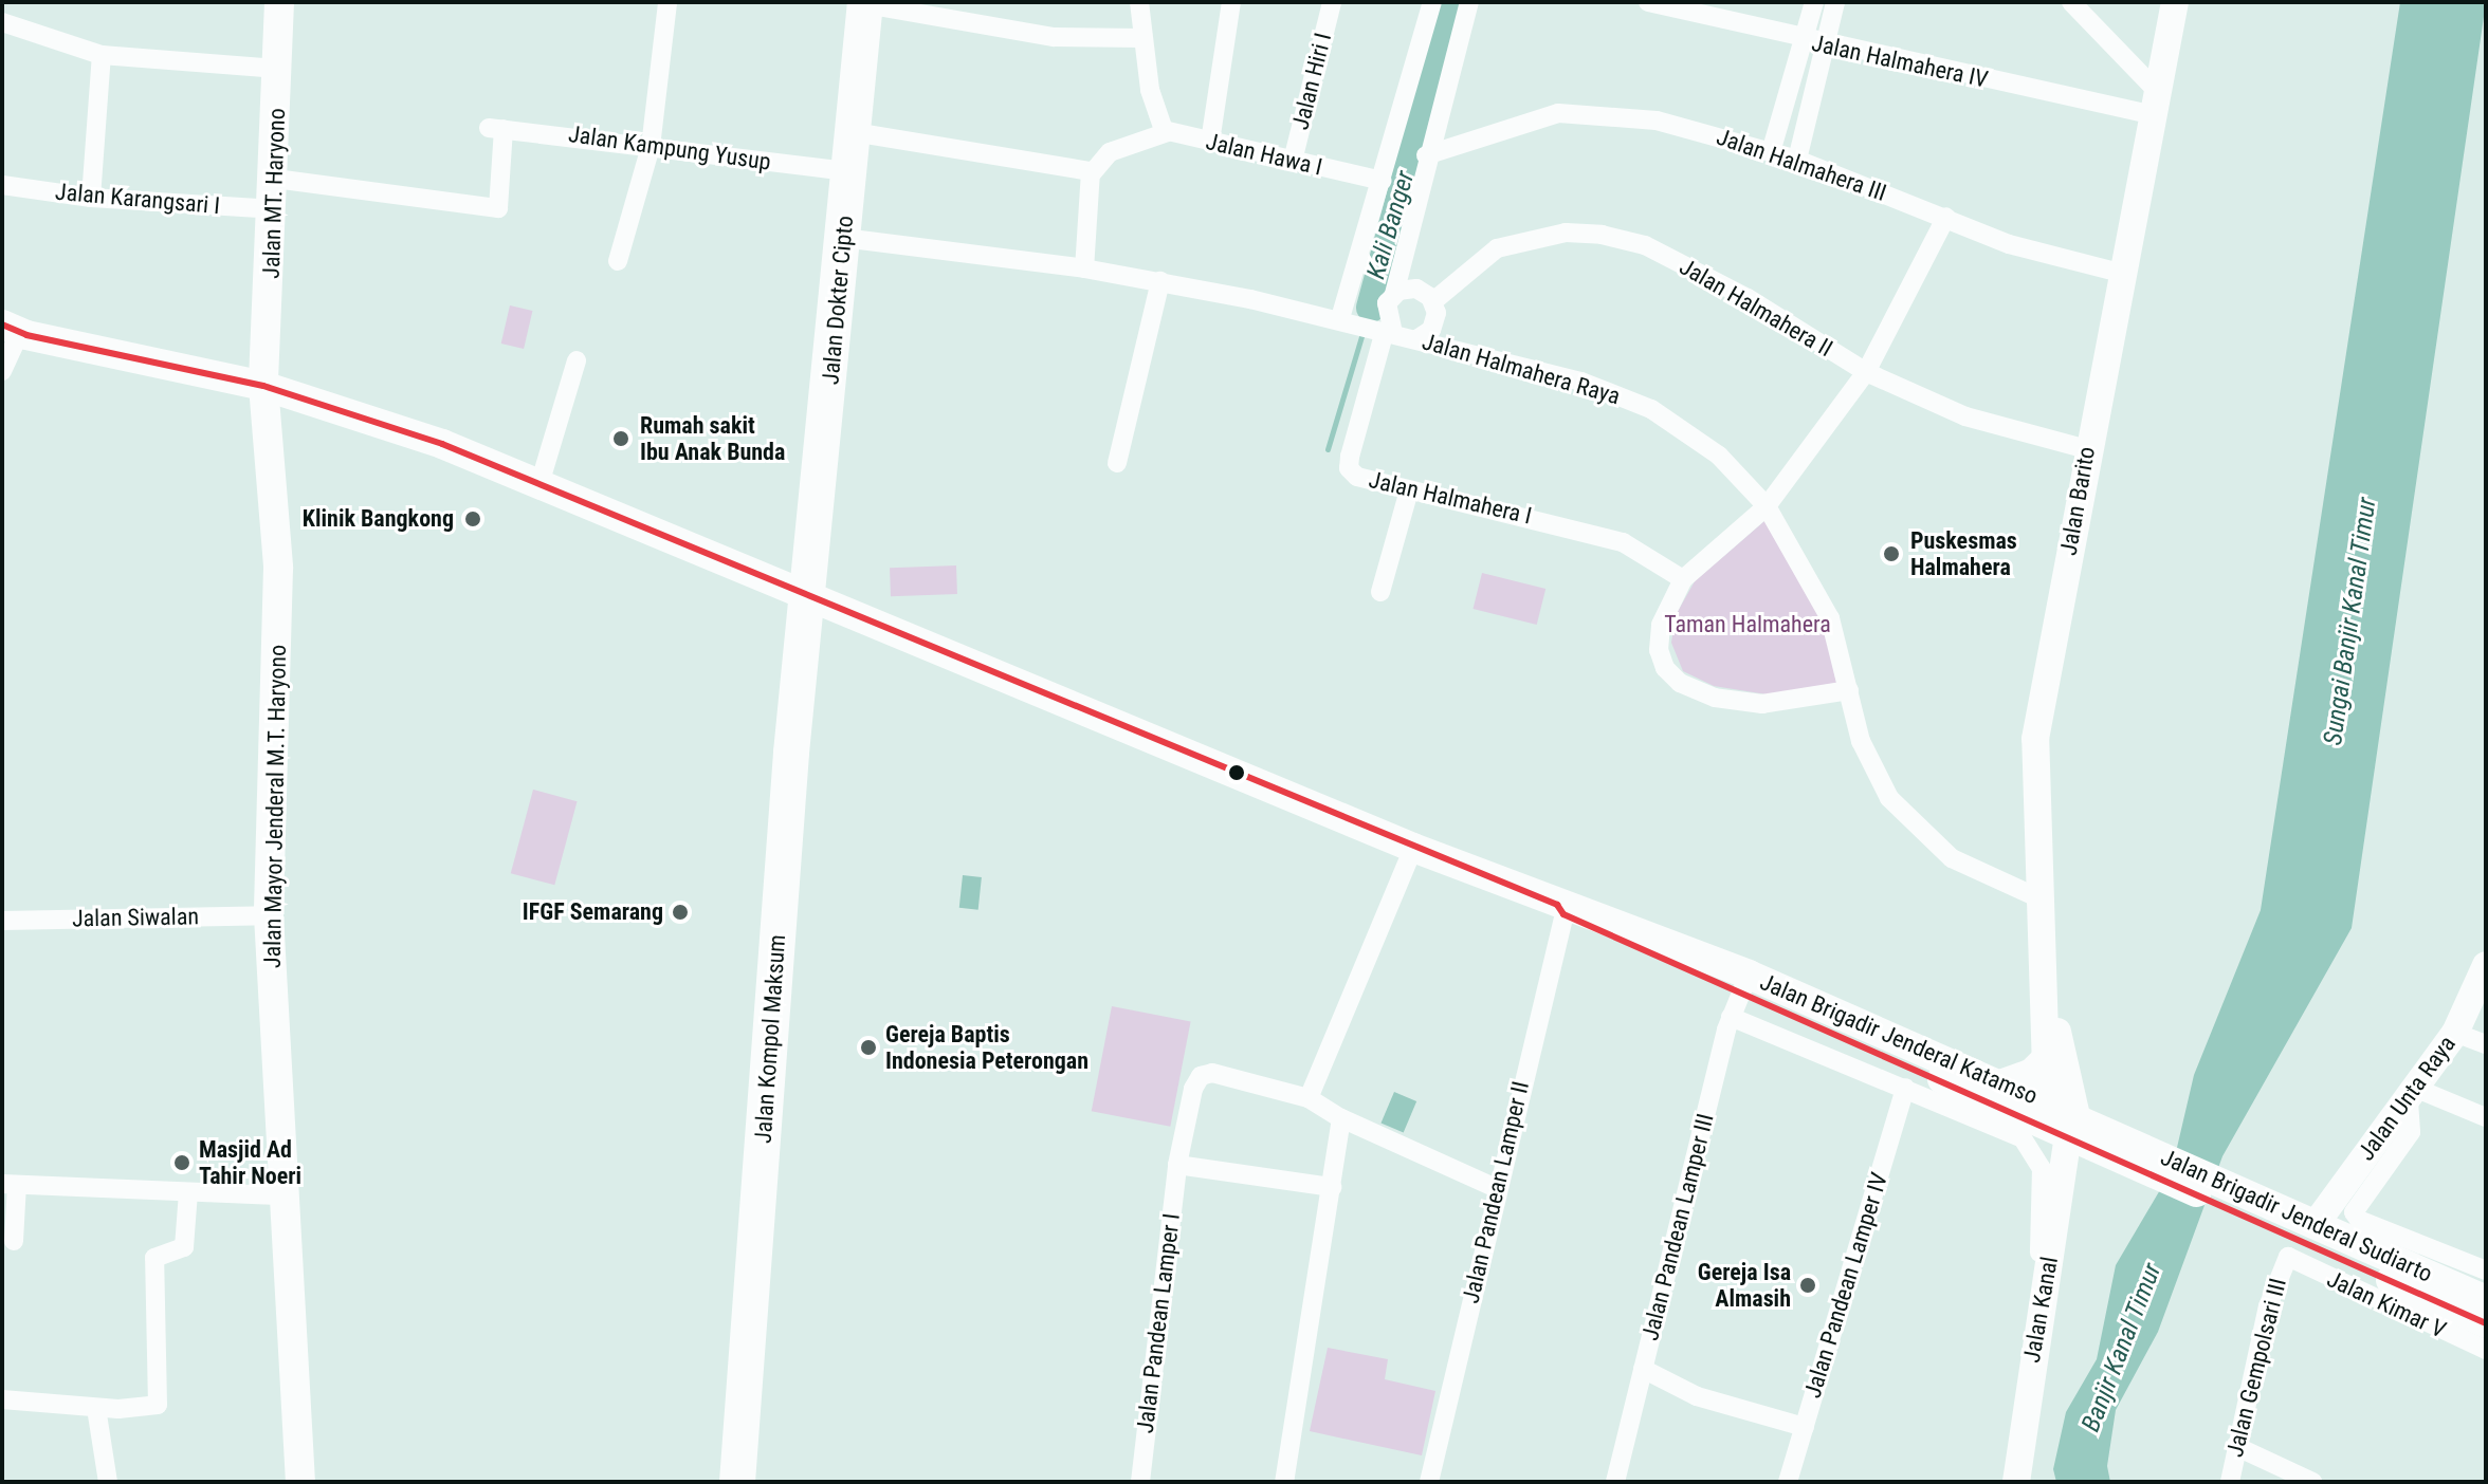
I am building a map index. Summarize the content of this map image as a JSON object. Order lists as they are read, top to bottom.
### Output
{
  "streets": {
    "highway": ["Jalan Dokter Cipto", "Jalan Kompol Maksum"],
    "main road": [
      "Jalan MT. Haryono",
      "Jalan Mayor Jenderal M.T. Haryono",
      "Jalan Brigadir Jenderal Katamso",
      "Jalan Brigadir Jenderal Sudiarto"
    ],
    "street": [
      "Jalan Halmahera IV",
      "Jalan Hiri I",
      "Jalan Kampung Yusup",
      "Jalan Hawa I",
      "Jalan Halmahera III",
      "Jalan Karangsari I",
      "Jalan Halmahera II",
      "Jalan Halmahera Raya",
      "Jalan Halmahera I",
      "Jalan Barito",
      "Jalan Siwalan",
      "Jalan Unta Raya",
      "Jalan Pandean Lamper II",
      "Jalan Pandean Lamper III",
      "Jalan Pandean Lamper IV",
      "Jalan Kimar V",
      "Jalan Kanal",
      "Jalan Pandean Lamper I",
      "Jalan Gempolsari III"
    ]
  },
  "crossings": [
    ["Jalan Halmahera IV", "Jalan Barito"],
    ["Jalan Hiri I", "Jalan Hawa I"],
    ["Jalan Kampung Yusup", "Jalan MT. Haryono"],
    ["Jalan Kampung Yusup", "Jalan Dokter Cipto"],
    ["Jalan Halmahera III", "Jalan Barito"],
    ["Jalan MT. Haryono", "Jalan Karangsari I"],
    ["Jalan MT. Haryono", "Jalan Mayor Jenderal M.T. Haryono"],
    ["Jalan Dokter Cipto", "Jalan Halmahera Raya"],
    ["Jalan Dokter Cipto", "Jalan Kompol Maksum"],
    ["Jalan Halmahera II", "Jalan Barito"],
    ["Jalan Halmahera Raya", "Jalan Halmahera I"],
    ["Jalan Halmahera Raya", "Jalan Barito"],
    ["Jalan Mayor Jenderal M.T. Haryono", "Jalan Siwalan"],
    ["Jalan Brigadir Jenderal Katamso", "Jalan Brigadir Jenderal Sudiarto"],
    ["Jalan Brigadir Jenderal Katamso", "Jalan Pandean Lamper III"],
    ["Jalan Brigadir Jenderal Katamso", "Jalan Kanal"],
    ["Jalan Unta Raya", "Jalan Brigadir Jenderal Sudiarto"],
    ["Jalan Pandean Lamper II", "Jalan Pandean Lamper I"],
    ["Jalan Kimar V", "Jalan Gempolsari III"]
  ],
  "water": ["Kali Banger", "Sungai Banjir Kanal Timur", "Banjir Kanal Timur"],
  "parks": ["Taman Halmahera"],
  "places": [
    "Rumah sakit Ibu Anak Bunda",
    "Klinik Bangkong",
    "Puskesmas Halmahera",
    "IFGF Semarang",
    "Gereja Baptis Indonesia Peterongan",
    "Masjid Ad Tahir Noeri",
    "Gereja Isa Almasih"
  ]
}
